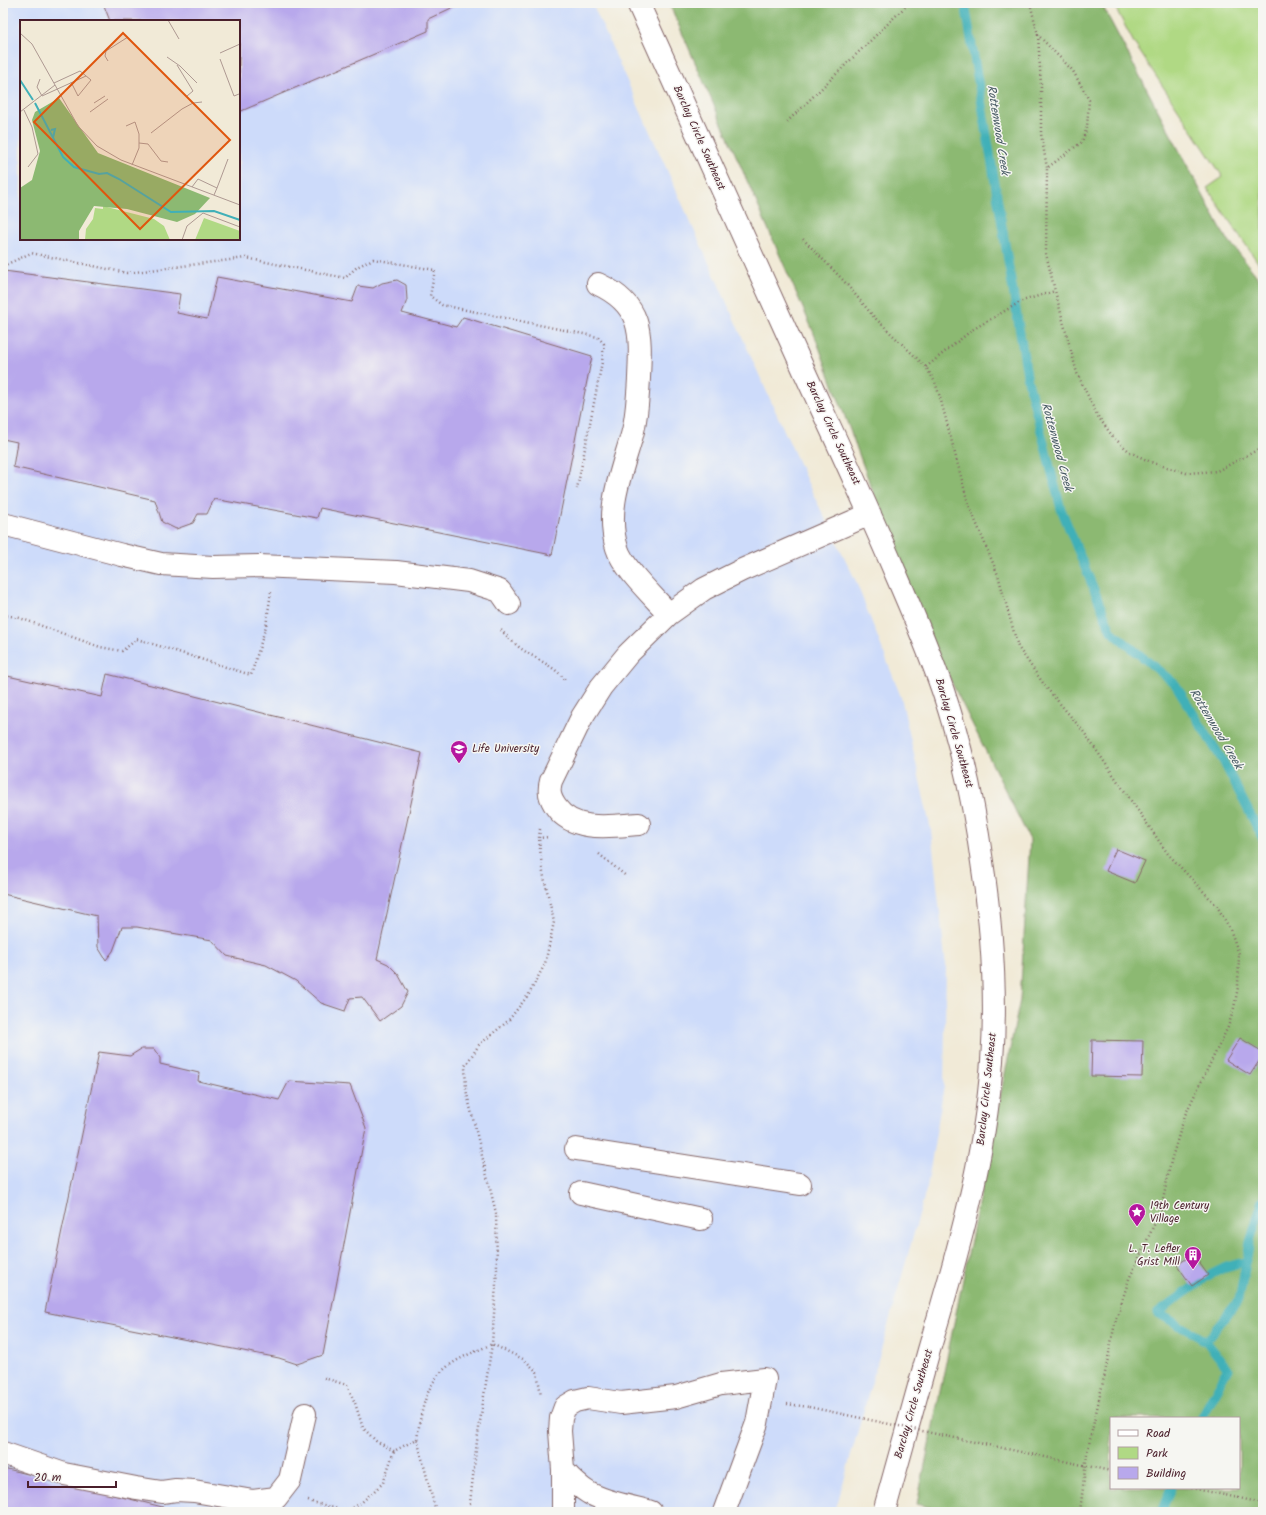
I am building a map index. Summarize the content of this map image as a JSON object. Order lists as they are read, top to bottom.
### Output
{
  "streets": {
    "street": ["Barclay Circle Southeast"]
  },
  "water": ["Rottenwood Creek"],
  "places": {
    "school or university": ["Life University"],
    "place": ["19th Century Village"],
    "building": ["L. T. Lefler Grist Mill"]
  },
  "legend": ["Road", "Park", "Building"],
  "scale_bar": "20 m"
}
